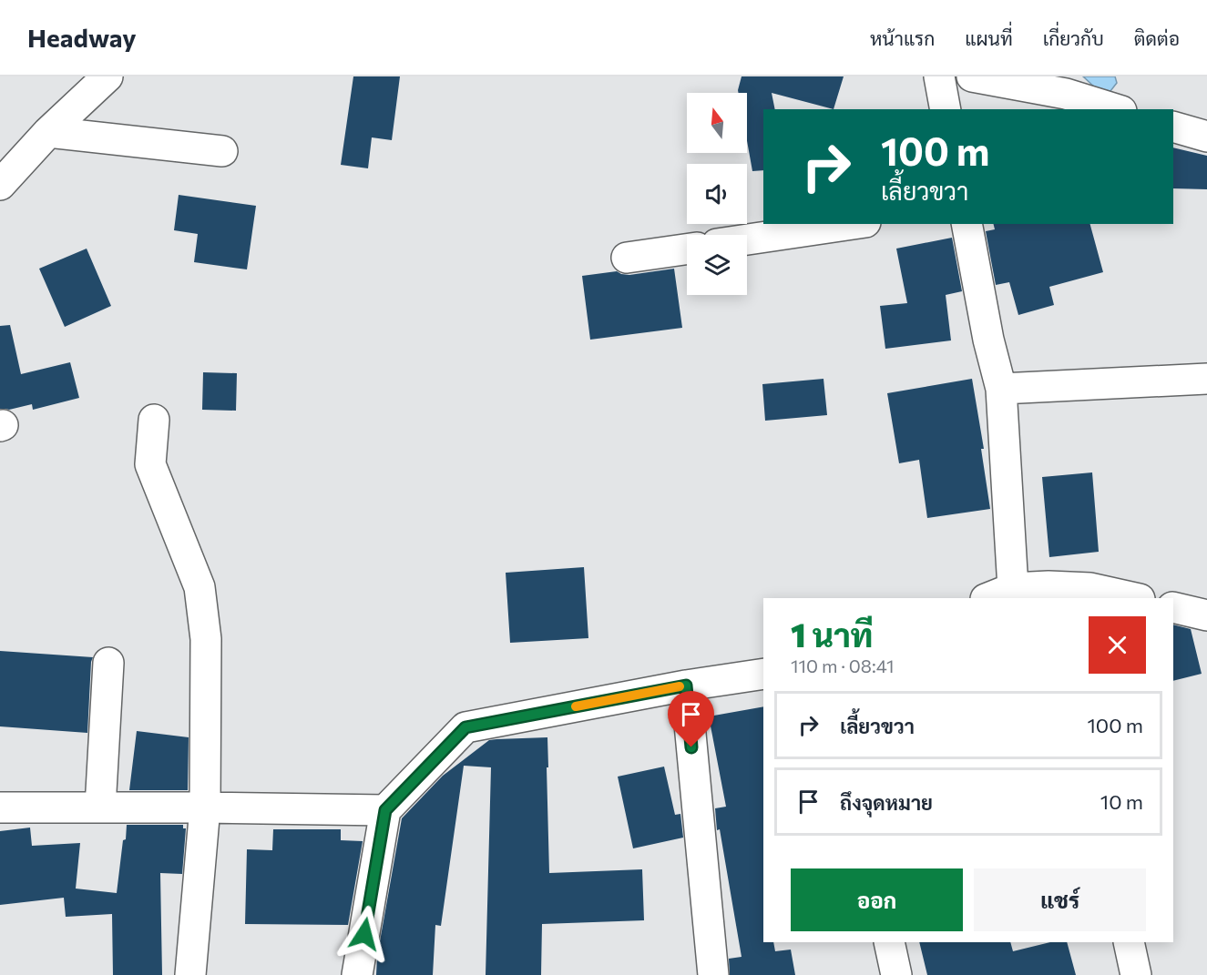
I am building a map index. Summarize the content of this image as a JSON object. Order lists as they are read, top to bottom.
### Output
{
  "north": "top",
  "page": {
    "header": "Headway",
    "nav": [
      "หน้าแรก",
      "แผนที่",
      "เกี่ยวกับ",
      "ติดต่อ"
    ],
    "turn": ["100 m", "เลี้ยวขวา"],
    "heading": ["1 นาที", "110 m · 08:41"],
    "list": [
      {
        "name": "เลี้ยวขวา",
        "value": "100 m"
      },
      {
        "name": "ถึงจุดหมาย",
        "value": "10 m"
      }
    ],
    "buttons": ["ออก", "แชร์"]
  }
}
